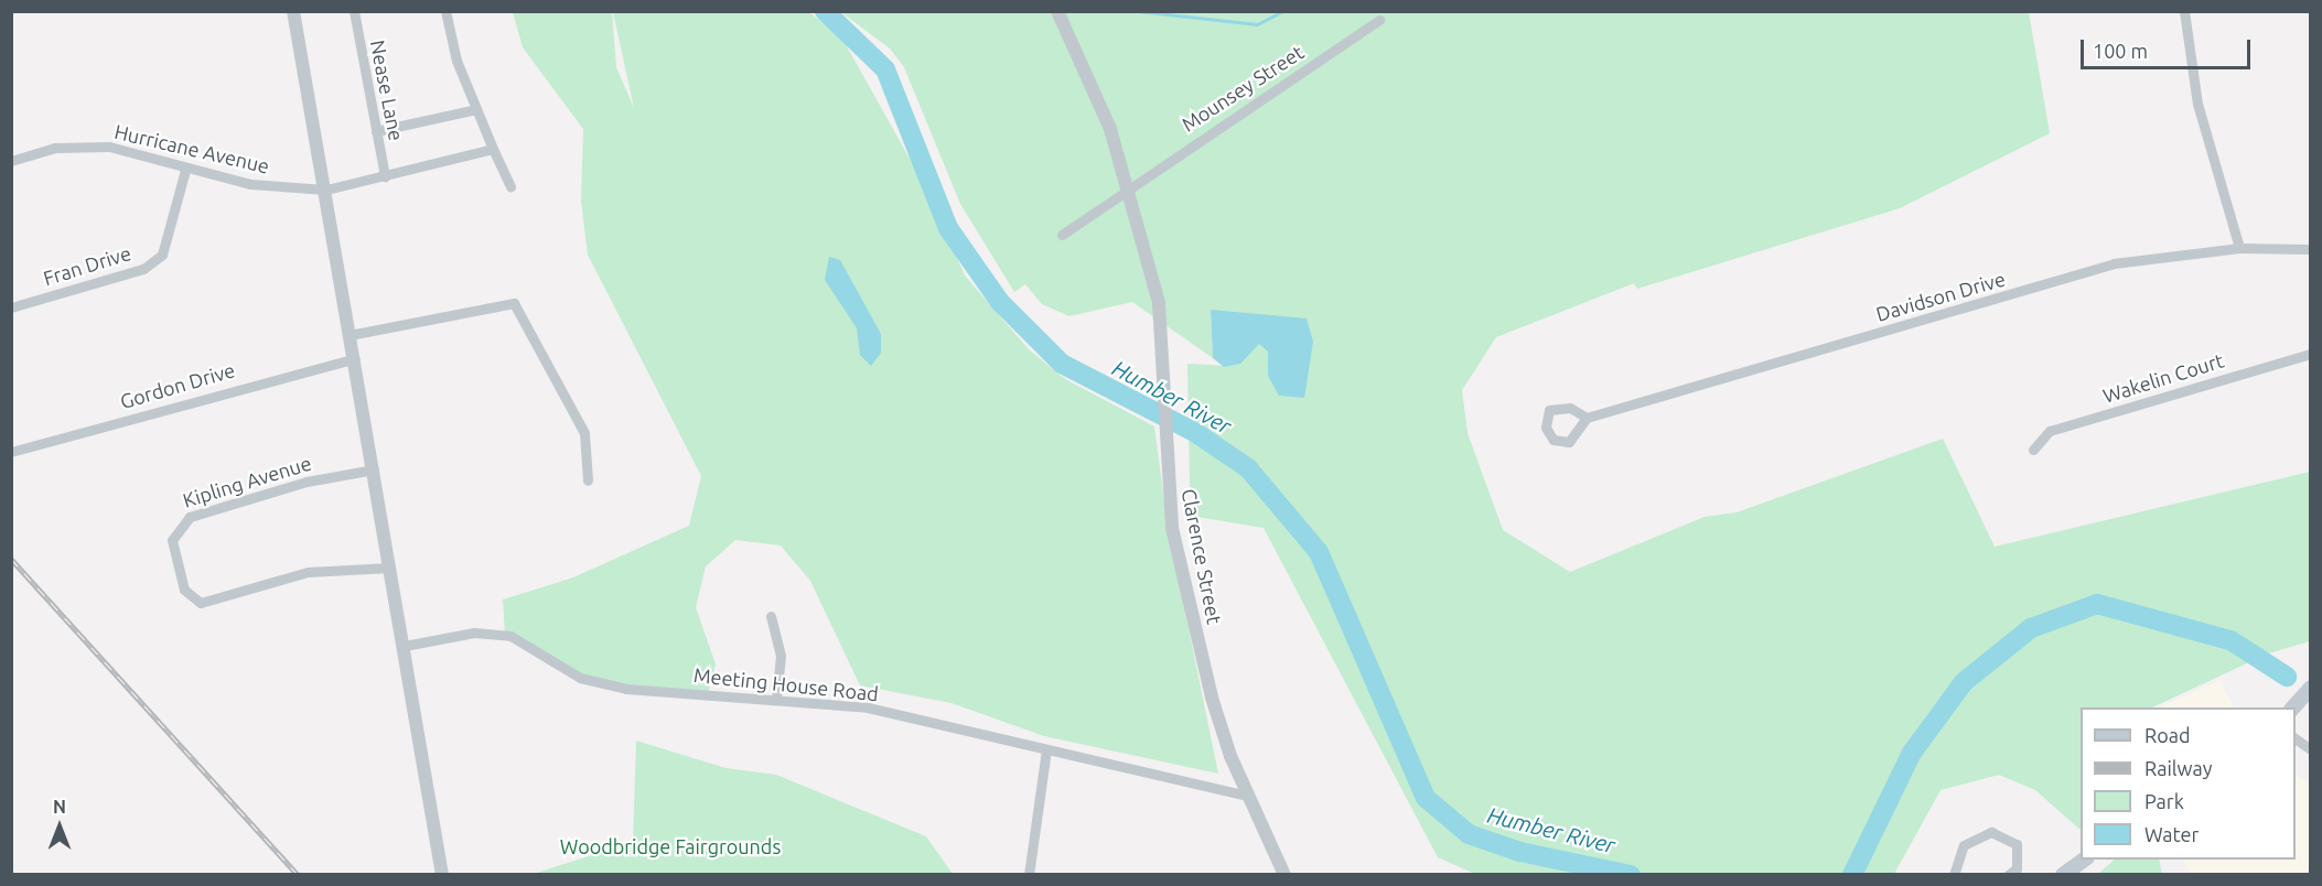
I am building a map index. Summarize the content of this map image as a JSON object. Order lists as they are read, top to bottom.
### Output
{
  "streets": {
    "street": [
      "Mounsey Street",
      "Nease Lane",
      "Hurricane Avenue",
      "Fran Drive",
      "Davidson Drive",
      "Wakelin Court",
      "Gordon Drive",
      "Kipling Avenue",
      "Clarence Street",
      "Meeting House Road"
    ]
  },
  "crossings": [
    ["Mounsey Street", "Clarence Street"],
    ["Nease Lane", "Hurricane Avenue"],
    ["Hurricane Avenue", "Fran Drive"],
    ["Clarence Street", "Meeting House Road"]
  ],
  "water": ["Humber River"],
  "parks": ["Woodbridge Fairgrounds"],
  "legend": [
    "Road",
    "Railway",
    "Park",
    "Water"
  ],
  "scale_bar": "100 m",
  "north": "top"
}
